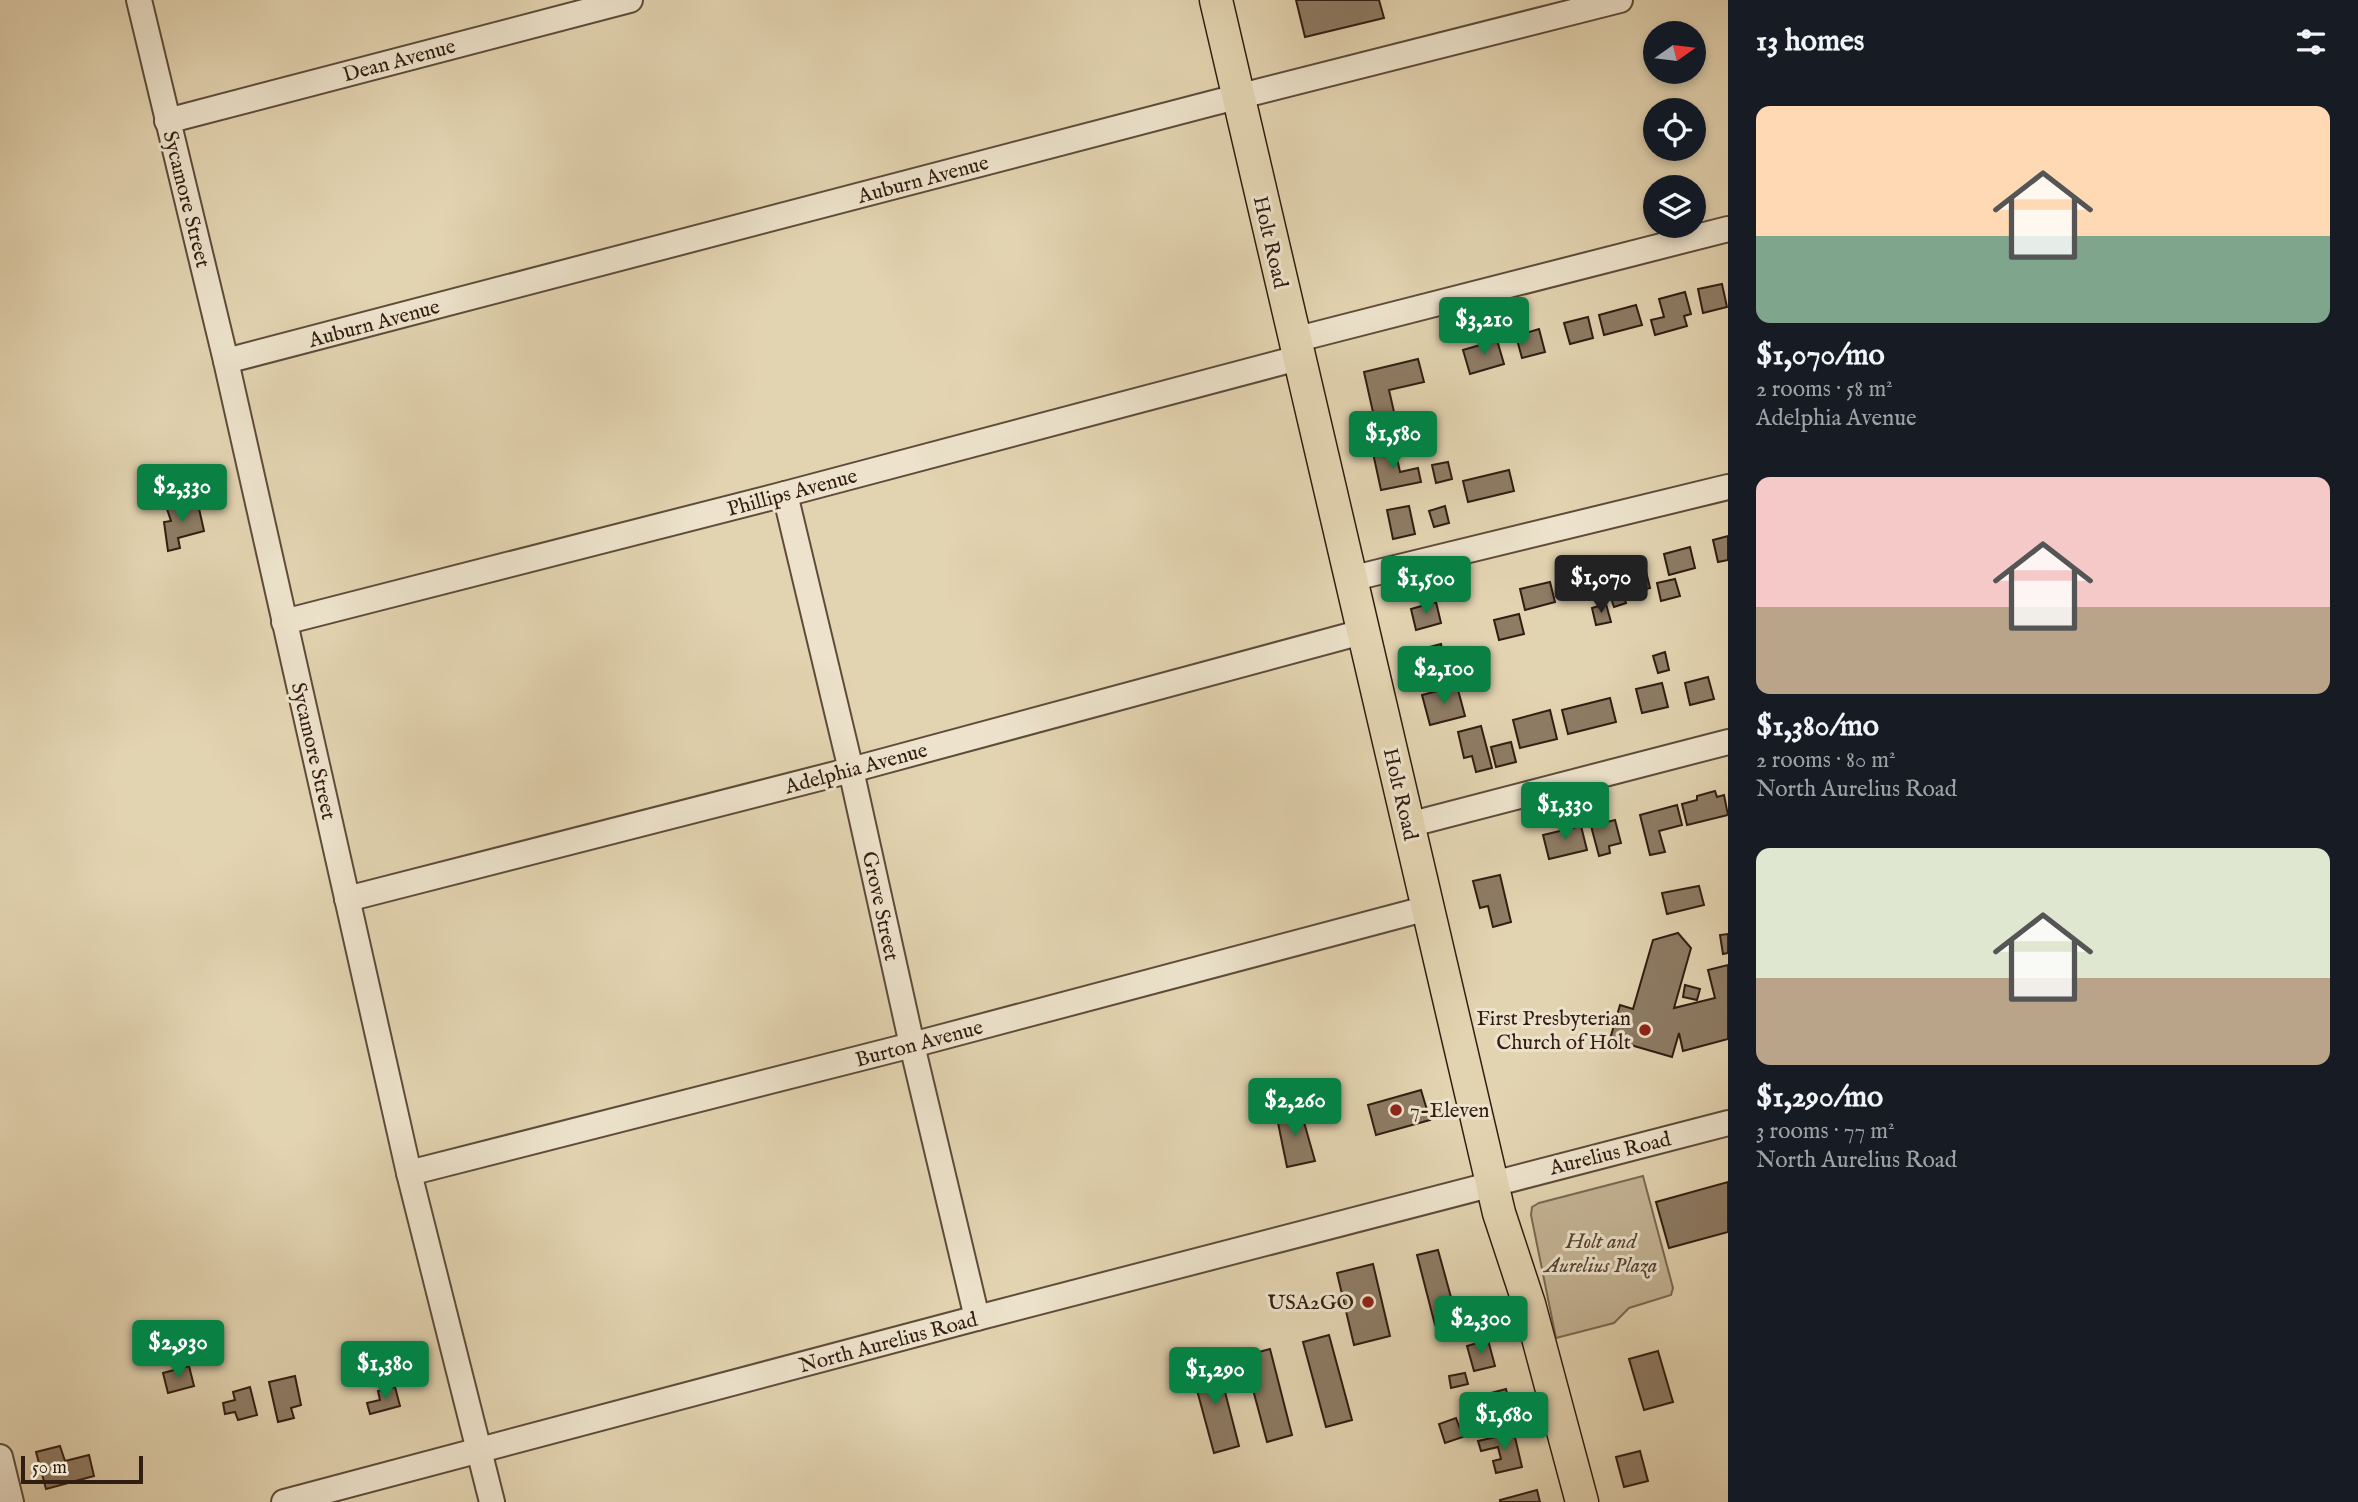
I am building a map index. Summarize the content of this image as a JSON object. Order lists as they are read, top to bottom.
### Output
{
  "streets": {
    "main road": ["Holt Road"],
    "street": [
      "Dean Avenue",
      "Auburn Avenue",
      "Sycamore Street",
      "Phillips Avenue",
      "Adelphia Avenue",
      "Grove Street",
      "Burton Avenue",
      "Aurelius Road",
      "North Aurelius Road"
    ]
  },
  "crossings": [
    ["Dean Avenue", "Sycamore Street"],
    ["Auburn Avenue", "Sycamore Street"],
    ["Auburn Avenue", "Holt Road"],
    ["Sycamore Street", "Phillips Avenue"],
    ["Sycamore Street", "Adelphia Avenue"],
    ["Sycamore Street", "Burton Avenue"],
    ["Sycamore Street", "North Aurelius Road"],
    ["Holt Road", "Phillips Avenue"],
    ["Holt Road", "Adelphia Avenue"],
    ["Holt Road", "Burton Avenue"],
    ["Holt Road", "Aurelius Road"],
    ["Holt Road", "North Aurelius Road"],
    ["Phillips Avenue", "Grove Street"],
    ["Adelphia Avenue", "Grove Street"],
    ["Grove Street", "Burton Avenue"],
    ["Grove Street", "North Aurelius Road"],
    ["Aurelius Road", "North Aurelius Road"]
  ],
  "parks": ["Holt and Aurelius Plaza"],
  "places": ["First Presbyterian Church of Holt", "7-Eleven", "USA2GO"],
  "scale_bar": "50 m",
  "north": "right",
  "page": {
    "heading": "13 homes",
    "list": [
      {
        "name": "$1,070/mo",
        "note": "2 rooms · 58 m² · Adelphia Avenue"
      },
      {
        "name": "$1,380/mo",
        "note": "2 rooms · 80 m² · North Aurelius Road"
      },
      {
        "name": "$1,290/mo",
        "note": "3 rooms · 77 m² · North Aurelius Road"
      }
    ],
    "price": [
      "$3,210",
      "$1,580",
      "$2,330",
      "$1,070",
      "$1,500",
      "$2,100",
      "$1,330",
      "$2,260",
      "$2,300",
      "$2,930",
      "$1,380",
      "$1,290",
      "$1,680"
    ],
    "scale": "50 m"
  }
}
